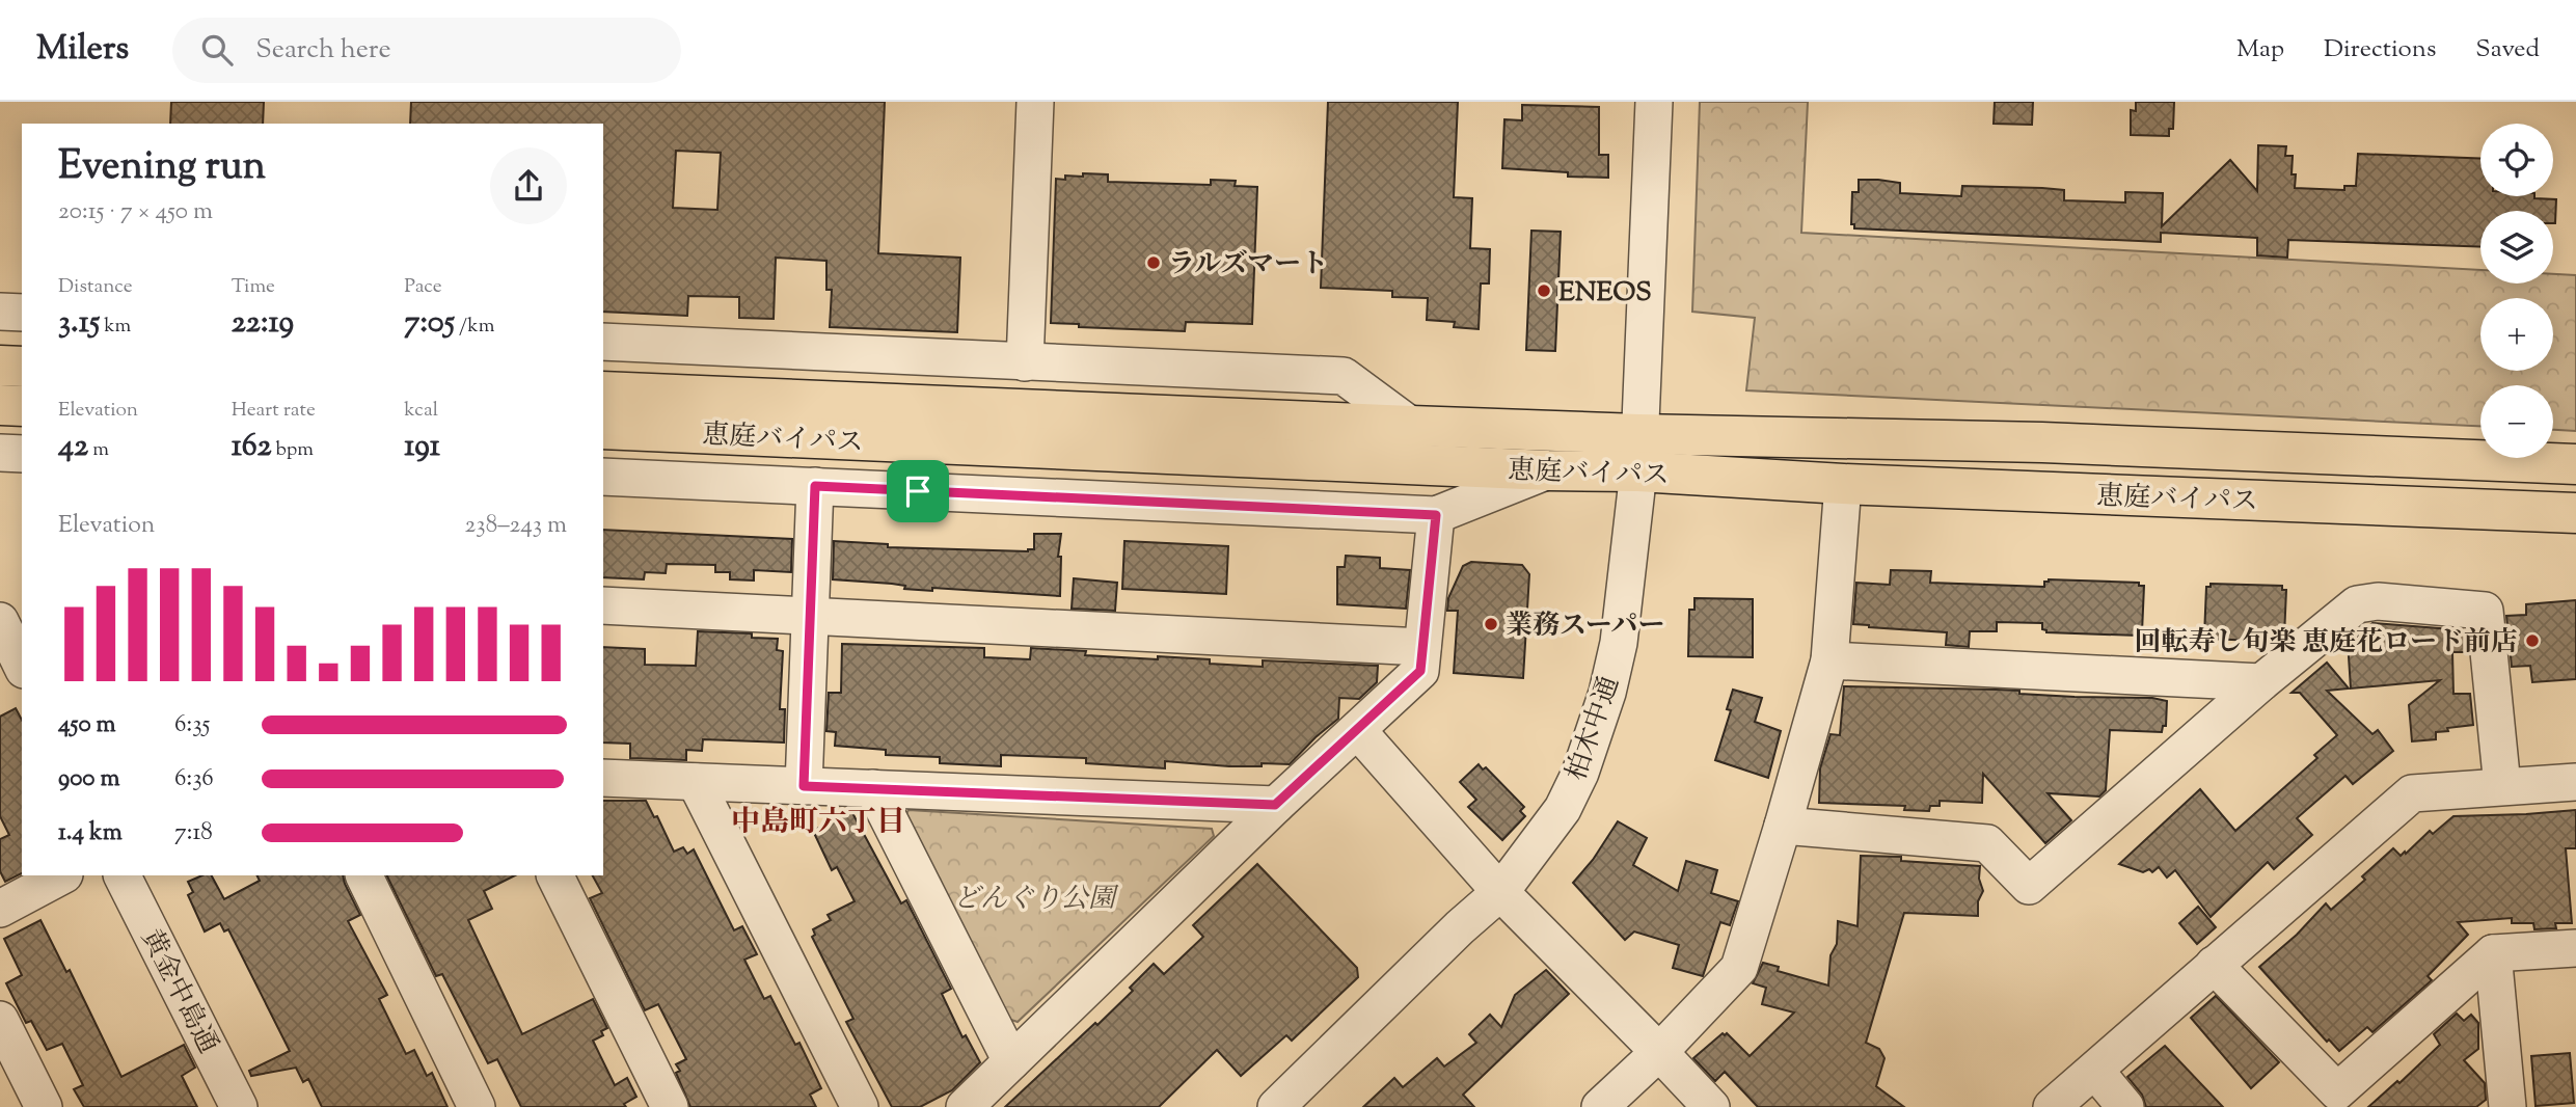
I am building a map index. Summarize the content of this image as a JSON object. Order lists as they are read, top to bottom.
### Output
{
  "streets": {
    "highway": ["恵庭バイパス"],
    "street": ["柏木中通", "黄金中島通"]
  },
  "crossings": [
    ["恵庭バイパス", "柏木中通"]
  ],
  "districts": ["中島町六丁目"],
  "parks": ["どんぐり公園"],
  "places": [
    "ラルズマート",
    "ENEOS",
    "業務スーパー",
    "回転寿し旬楽 恵庭花ロード前店"
  ],
  "page": {
    "header": "Milers",
    "search": "Search here",
    "nav": ["Map", "Directions", "Saved"],
    "map_buttons": ["+", "−"],
    "heading": ["Evening run", "20:15 · 7 × 450 m"],
    "stats": [
      ["Distance", "3.15 km"],
      ["Time", "22:19"],
      ["Pace", "7:05 /km"],
      ["Elevation", "42 m"],
      ["Heart rate", "162 bpm"],
      ["kcal", "191"]
    ],
    "chart": ["Elevation", "238–243 m"],
    "list": [
      {
        "name": "450 m",
        "note": "6:35"
      },
      {
        "name": "900 m",
        "note": "6:36"
      },
      {
        "name": "1.4 km",
        "note": "7:18"
      }
    ]
  }
}
